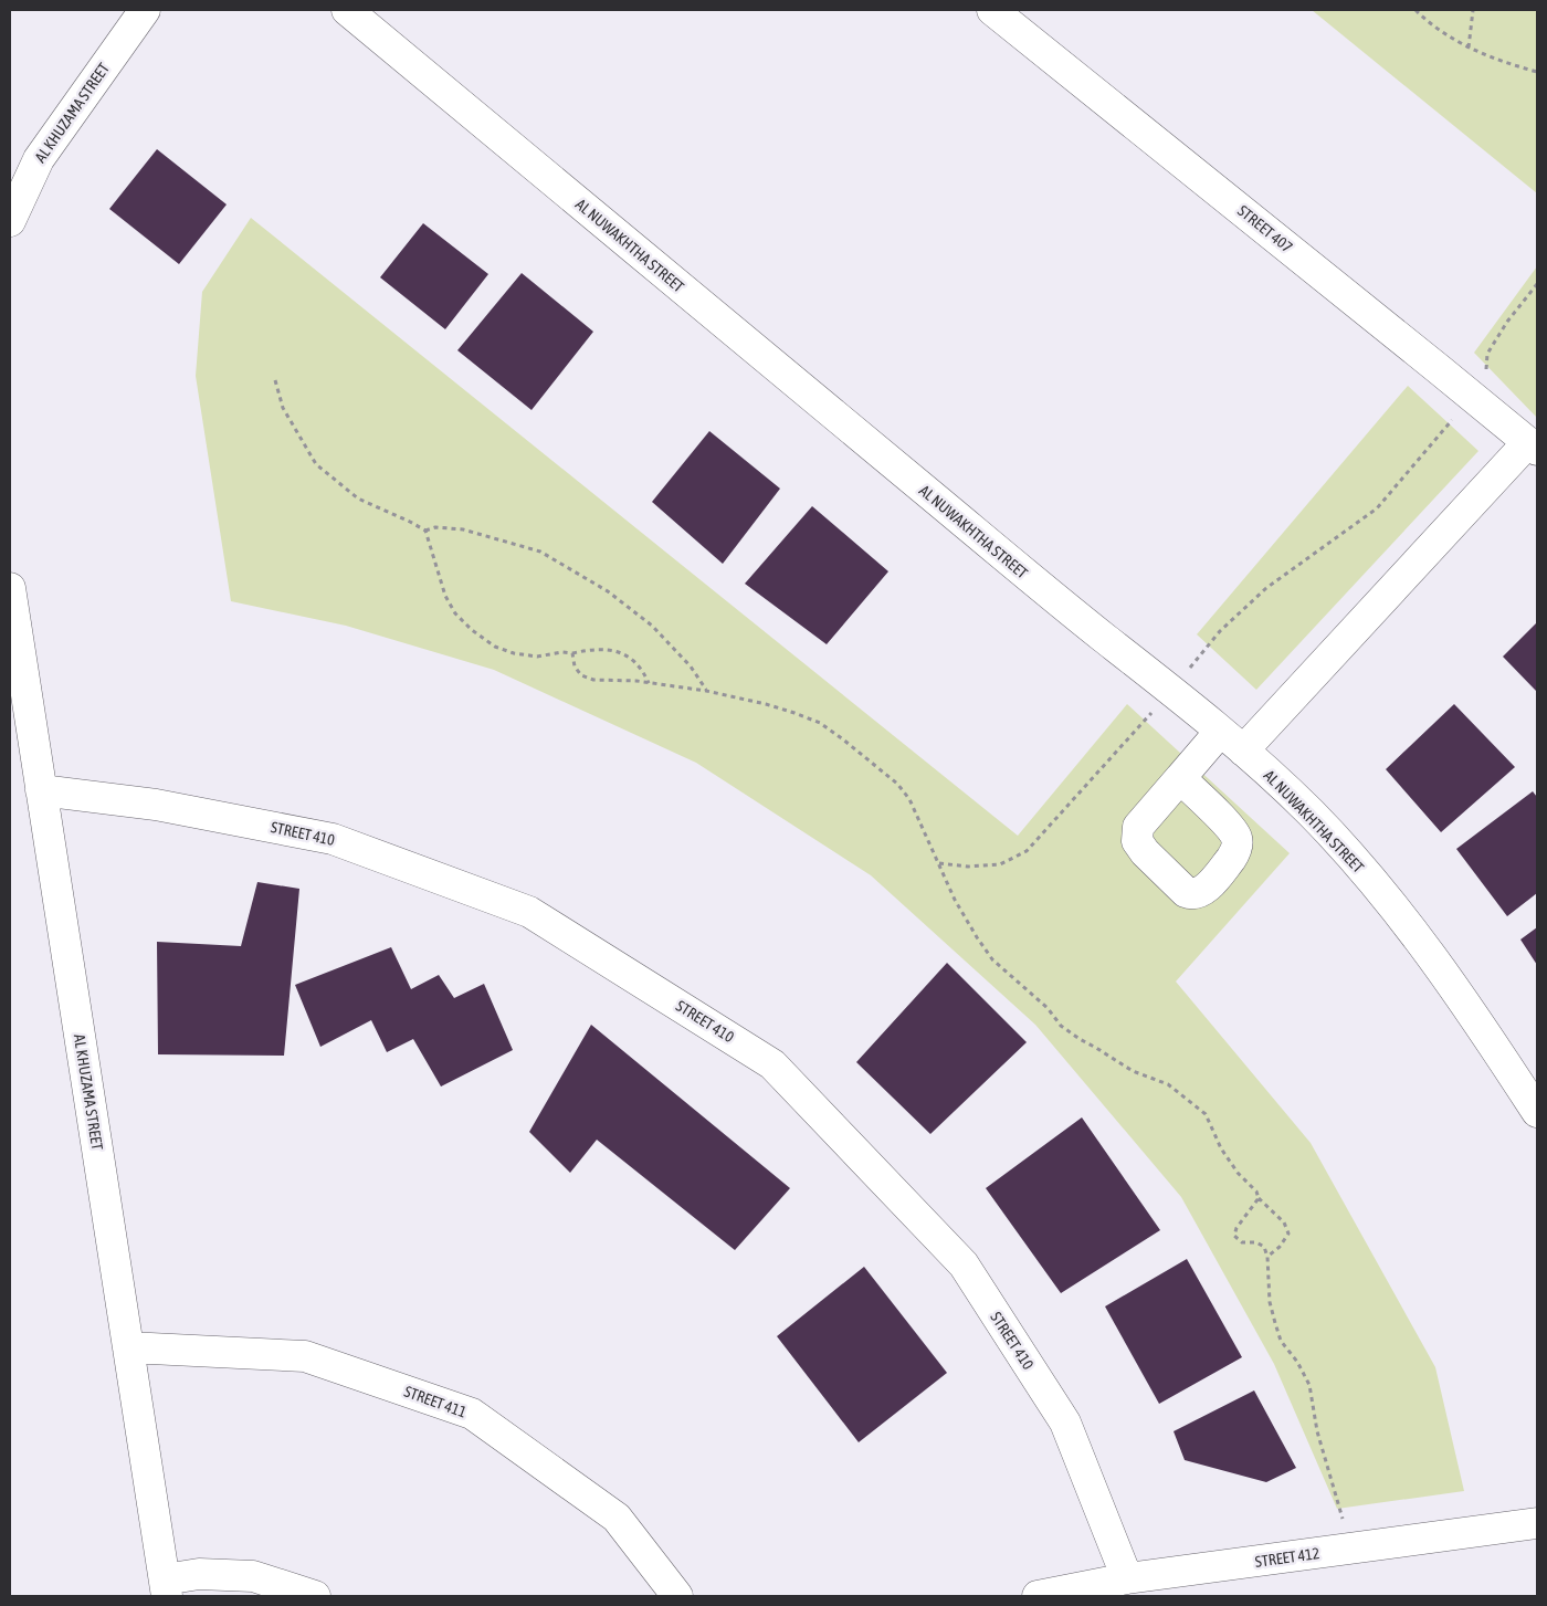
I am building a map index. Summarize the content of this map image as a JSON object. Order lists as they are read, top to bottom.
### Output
{
  "streets": {
    "street": [
      "AL KHUZAMA STREET",
      "STREET 407",
      "AL NUWAKHTHA STREET",
      "STREET 410",
      "STREET 411",
      "STREET 412"
    ]
  },
  "crossings": [
    ["AL KHUZAMA STREET", "STREET 410"],
    ["AL KHUZAMA STREET", "STREET 411"],
    ["STREET 410", "STREET 412"]
  ]
}
